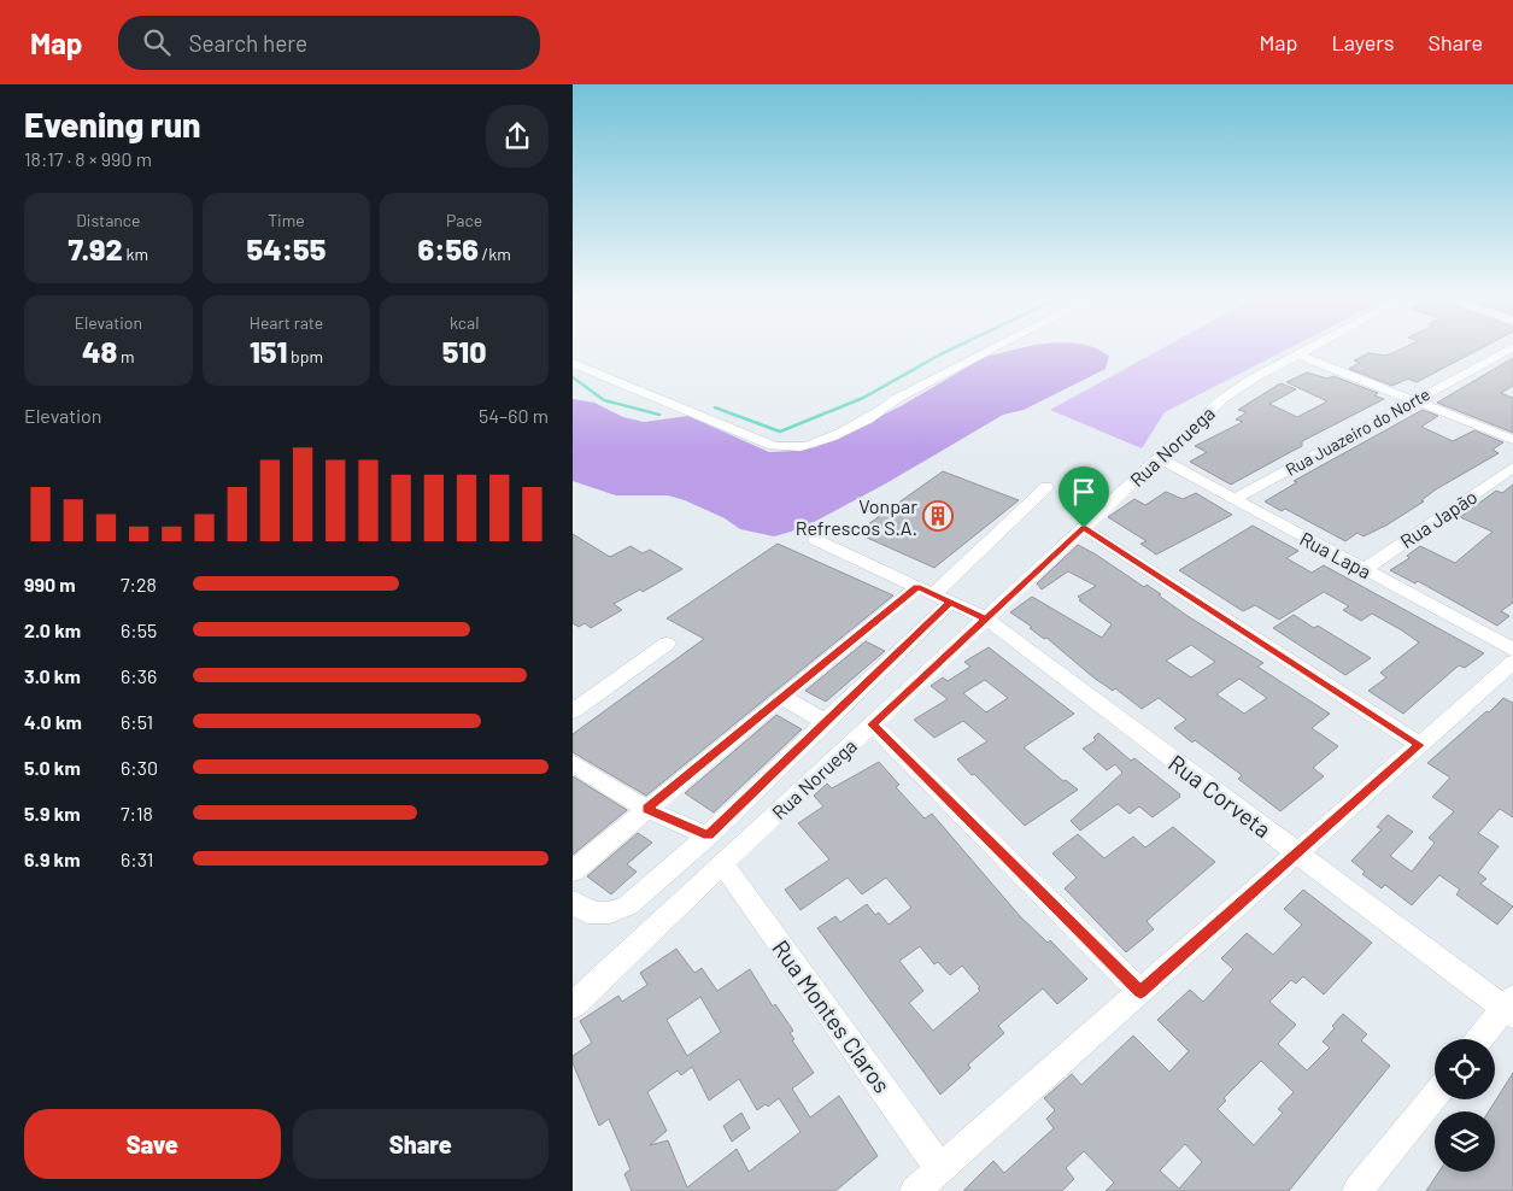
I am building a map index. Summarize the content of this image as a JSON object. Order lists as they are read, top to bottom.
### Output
{
  "streets": {
    "street": [
      "Rua Juazeiro do Norte",
      "Rua Noruega",
      "Rua Japão",
      "Rua Lapa",
      "Rua Corveta",
      "Rua Montes Claros"
    ]
  },
  "crossings": [
    ["Rua Juazeiro do Norte", "Rua Lapa"],
    ["Rua Noruega", "Rua Lapa"],
    ["Rua Noruega", "Rua Corveta"],
    ["Rua Noruega", "Rua Montes Claros"],
    ["Rua Japão", "Rua Lapa"]
  ],
  "places": {
    "building": ["Vonpar Refrescos S.A."]
  },
  "page": {
    "header": "Map",
    "search": "Search here",
    "nav": ["Map", "Layers", "Share"],
    "heading": ["Evening run", "18:17 · 8 × 990 m"],
    "stats": [
      ["Distance", "7.92 km"],
      ["Time", "54:55"],
      ["Pace", "6:56 /km"],
      ["Elevation", "48 m"],
      ["Heart rate", "151 bpm"],
      ["kcal", "510"]
    ],
    "chart": ["Elevation", "54–60 m"],
    "list": [
      {
        "name": "990 m",
        "note": "7:28"
      },
      {
        "name": "2.0 km",
        "note": "6:55"
      },
      {
        "name": "3.0 km",
        "note": "6:36"
      },
      {
        "name": "4.0 km",
        "note": "6:51"
      },
      {
        "name": "5.0 km",
        "note": "6:30"
      },
      {
        "name": "5.9 km",
        "note": "7:18"
      },
      {
        "name": "6.9 km",
        "note": "6:31"
      }
    ],
    "buttons": ["Save", "Share"]
  }
}
